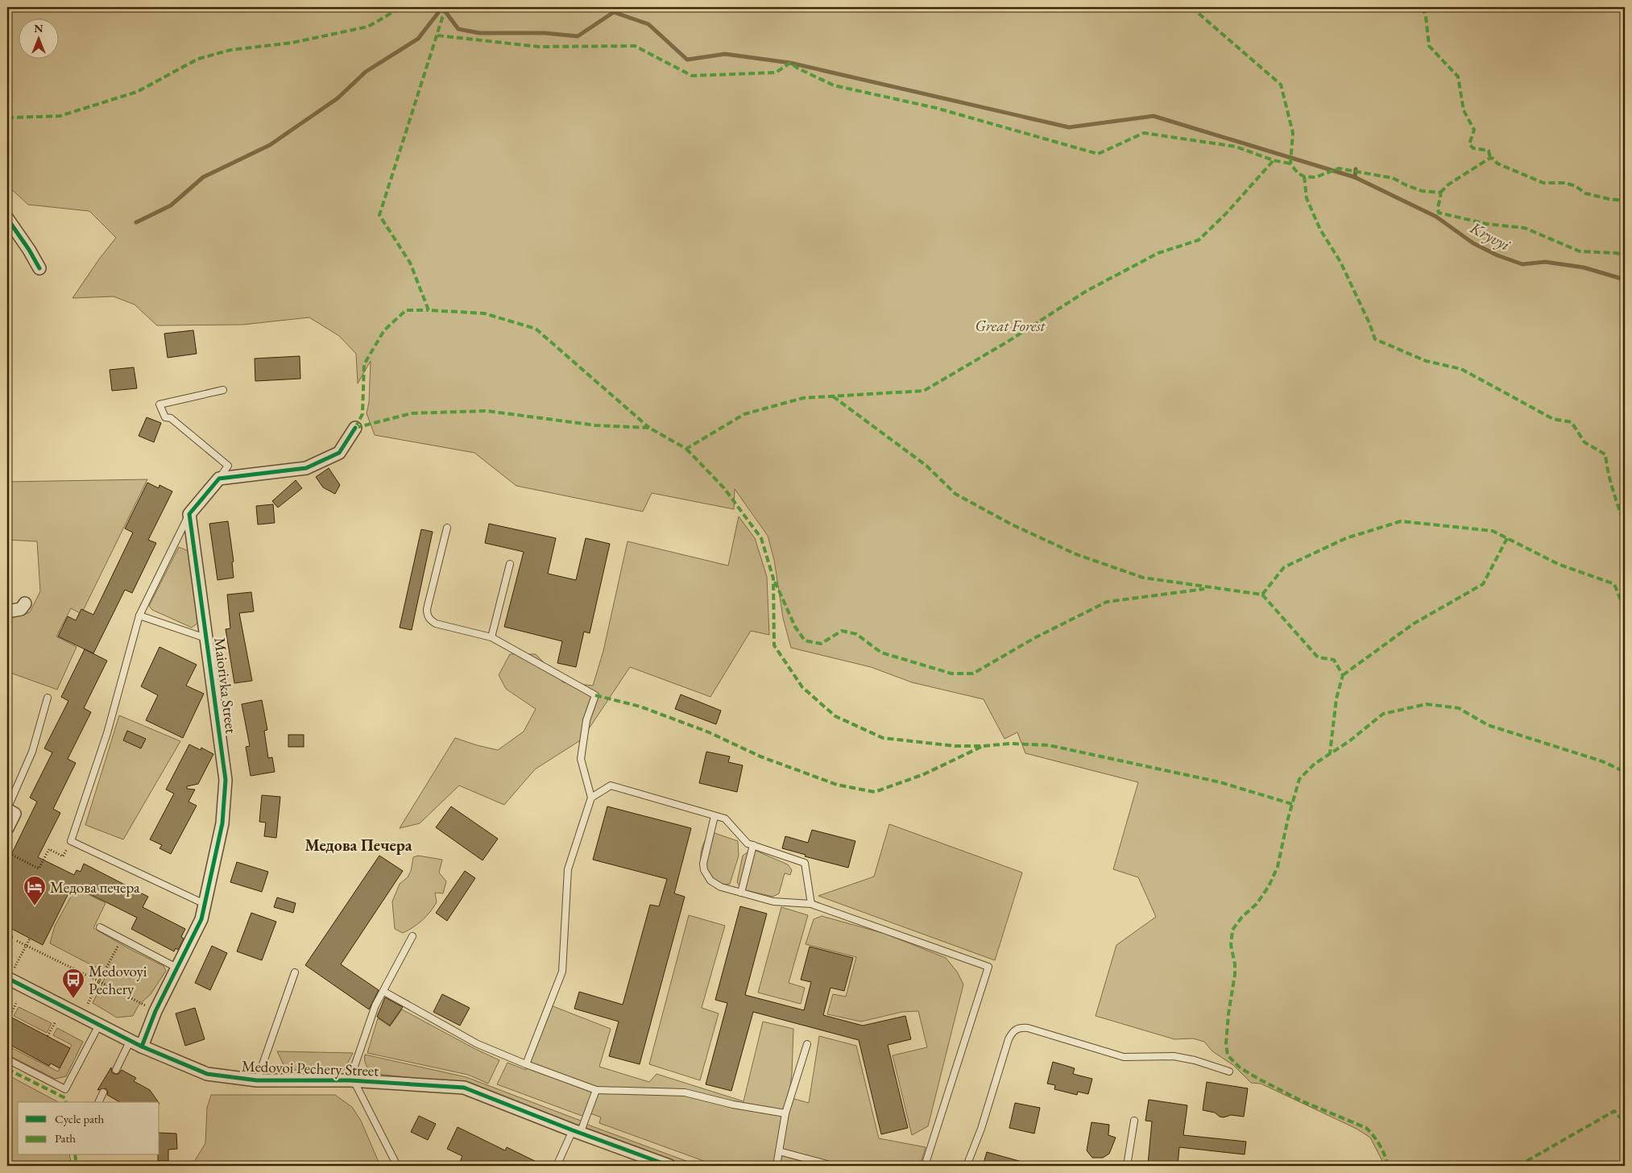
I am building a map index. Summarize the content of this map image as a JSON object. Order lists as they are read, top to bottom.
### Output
{
  "streets": {
    "street": ["Maiorivka Street", "Medovoi Pechery Street"]
  },
  "crossings": [
    ["Maiorivka Street", "Medovoi Pechery Street"]
  ],
  "districts": ["Медова Печера"],
  "water": ["Kryvyi"],
  "parks": ["Great Forest"],
  "places": {
    "hotel": ["Медова печера"],
    "bus stop": ["Medovoyi Pechery"]
  },
  "legend": ["Cycle path", "Path"],
  "north": "top"
}
